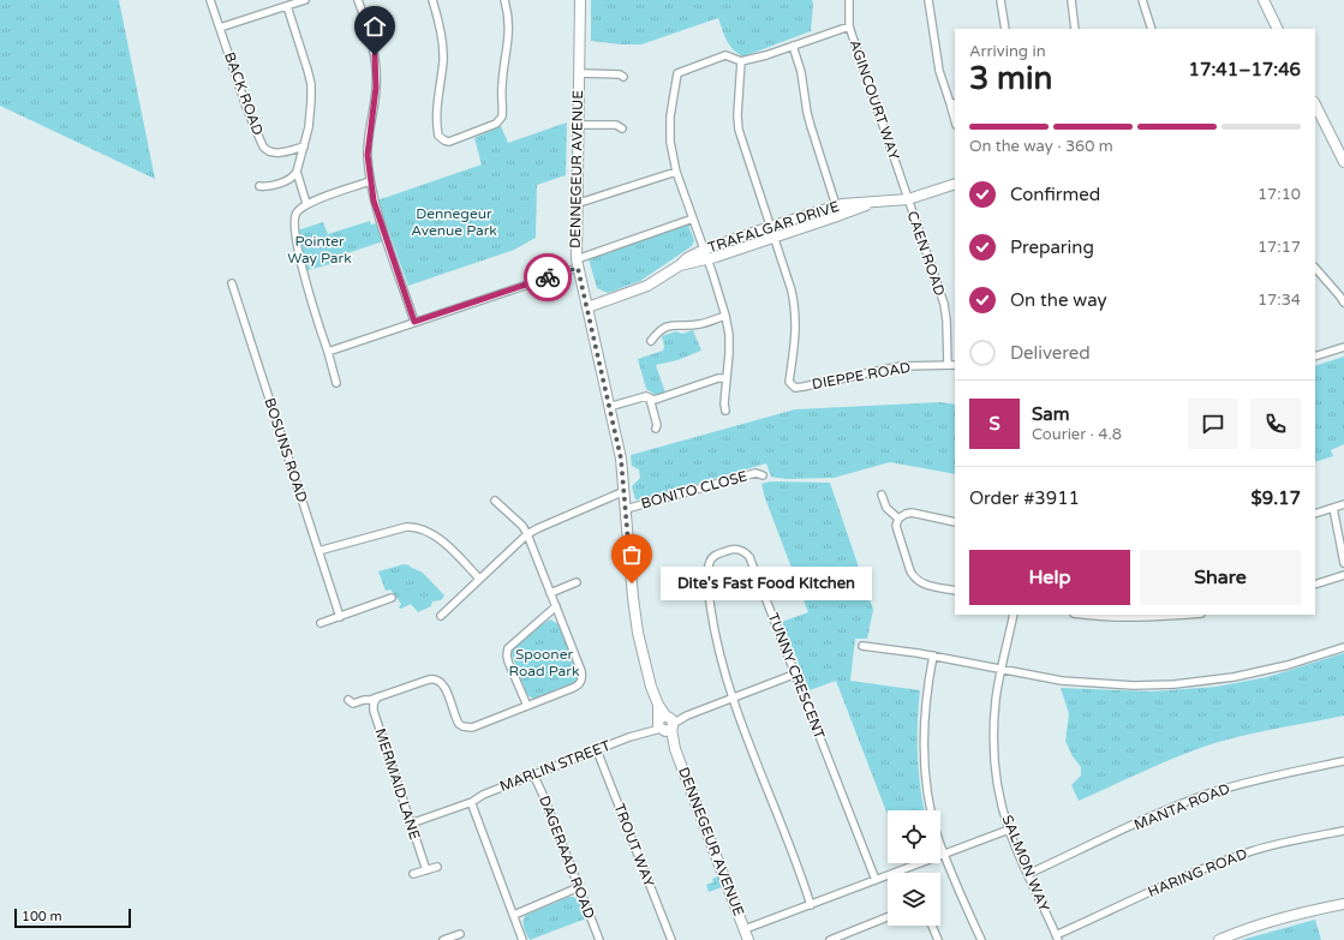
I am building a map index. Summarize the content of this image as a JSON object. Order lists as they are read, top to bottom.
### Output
{
  "streets": {
    "street": [
      "BACK ROAD",
      "AGINCOURT WAY",
      "DENNEGEUR AVENUE",
      "TRAFALGAR DRIVE",
      "CAEN ROAD",
      "DIEPPE ROAD",
      "BOSUNS ROAD",
      "BONITO CLOSE",
      "TUNNY CRESCENT",
      "MARLIN STREET",
      "MERMAID LANE",
      "MANTA ROAD",
      "TROUT WAY",
      "DAGERAAD ROAD",
      "SALMON WAY",
      "HARING ROAD"
    ]
  },
  "crossings": [
    ["AGINCOURT WAY", "TRAFALGAR DRIVE"],
    ["AGINCOURT WAY", "CAEN ROAD"],
    ["DENNEGEUR AVENUE", "TRAFALGAR DRIVE"],
    ["DENNEGEUR AVENUE", "BONITO CLOSE"],
    ["DENNEGEUR AVENUE", "MARLIN STREET"],
    ["TRAFALGAR DRIVE", "CAEN ROAD"],
    ["TRAFALGAR DRIVE", "DIEPPE ROAD"],
    ["CAEN ROAD", "DIEPPE ROAD"],
    ["TUNNY CRESCENT", "MARLIN STREET"],
    ["MARLIN STREET", "MERMAID LANE"],
    ["MARLIN STREET", "TROUT WAY"],
    ["MARLIN STREET", "DAGERAAD ROAD"],
    ["MANTA ROAD", "SALMON WAY"],
    ["SALMON WAY", "HARING ROAD"]
  ],
  "parks": ["Dennegeur Avenue Park", "Pointer Way Park", "Spooner Road Park"],
  "places": ["Dite's Fast Food Kitchen"],
  "scale_bar": "100 m",
  "page": {
    "heading": ["3 min", "Arriving in", "17:41–17:46"],
    "panel": [
      "Sam",
      "Courier · 4.8",
      "Order #3911",
      "$9.17"
    ],
    "bar": "On the way · 360 m",
    "list": [
      ["Confirmed", "17:10"],
      ["Preparing", "17:17"],
      ["On the way", "17:34"],
      "Delivered"
    ],
    "round": "S",
    "buttons": ["Help", "Share"],
    "bubble": "Dite's Fast Food Kitchen",
    "scale": "100 m"
  }
}
